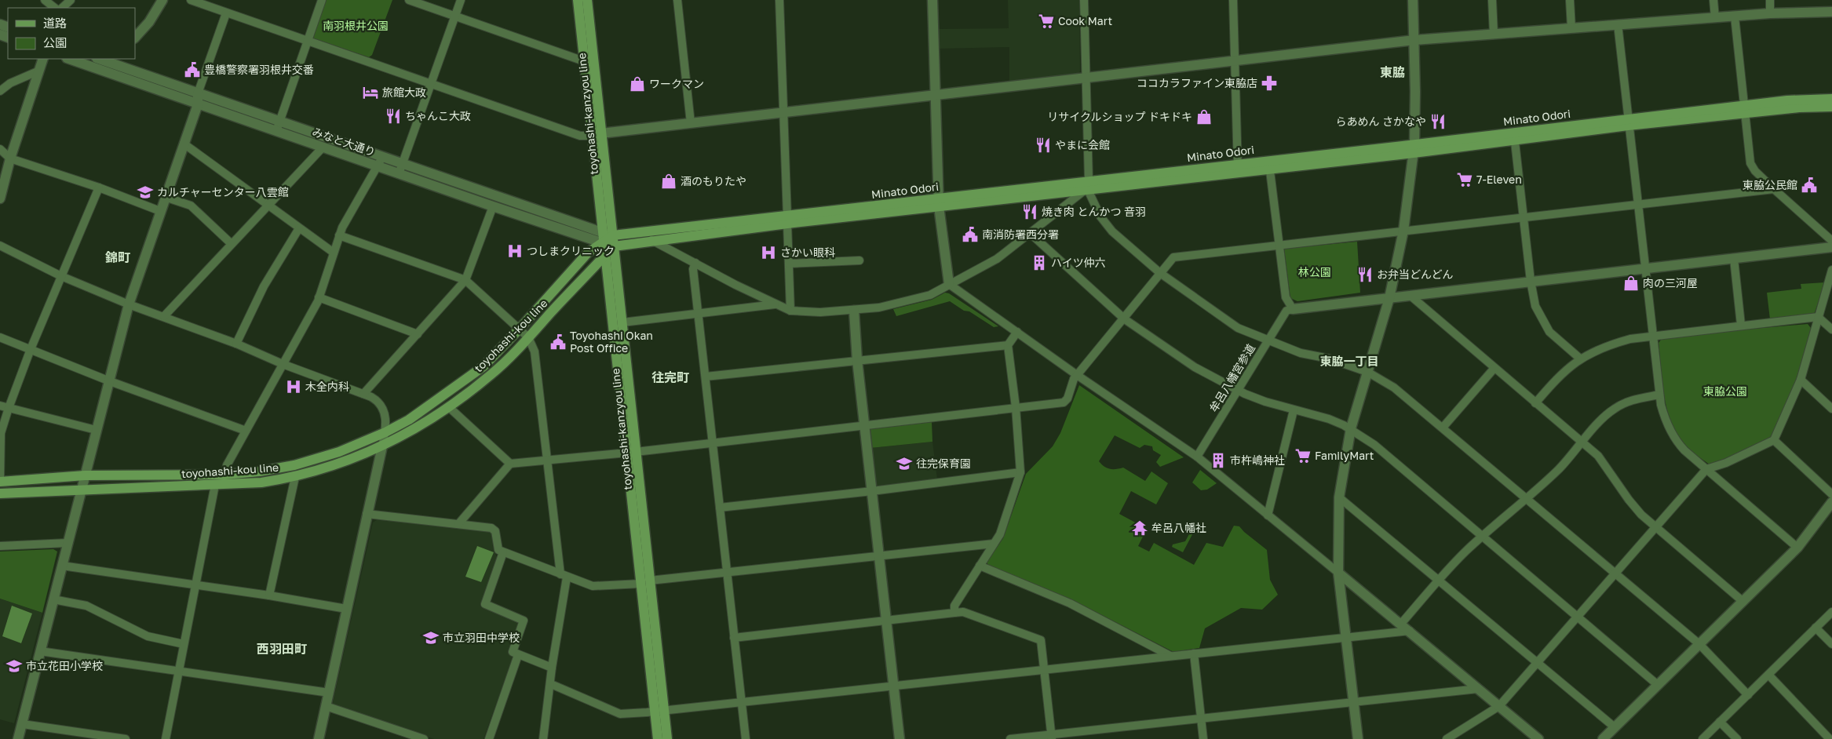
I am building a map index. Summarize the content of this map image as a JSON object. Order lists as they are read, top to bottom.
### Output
{
  "streets": {
    "main road": ["toyohashi-kanzyou line", "Minato Odori", "toyohashi-kou line"],
    "street": ["みなと大通り", "牟呂八幡宮参道"]
  },
  "crossings": [
    ["toyohashi-kanzyou line", "Minato Odori"],
    ["toyohashi-kanzyou line", "みなと大通り"],
    ["toyohashi-kanzyou line", "toyohashi-kou line"],
    ["Minato Odori", "みなと大通り"],
    ["Minato Odori", "toyohashi-kou line"],
    ["みなと大通り", "toyohashi-kou line"]
  ],
  "districts": [
    "東脇",
    "錦町",
    "東脇一丁目",
    "往完町",
    "西羽田町"
  ],
  "parks": ["南羽根井公園", "林公園", "東脇公園"],
  "places": {
    "supermarket": ["Cook Mart", "7-Eleven", "FamilyMart"],
    "public building": [
      "豊橋警察署羽根井交番",
      "東脇公民館",
      "南消防署西分署",
      "Toyohashi Okan Post Office"
    ],
    "pharmacy": ["ココカラファイン東脇店"],
    "shop": [
      "ワークマン",
      "リサイクルショップ ドキドキ",
      "酒のもりたや",
      "肉の三河屋"
    ],
    "hotel": ["旅館大政"],
    "restaurant": [
      "ちゃんこ大政",
      "らあめん さかなや",
      "やまに会館",
      "焼き肉 とんかつ 音羽",
      "お弁当どんどん"
    ],
    "school or university": [
      "カルチャーセンター八雲館",
      "往完保育園",
      "市立羽田中学校",
      "市立花田小学校"
    ],
    "hospital": ["つしまクリニック", "さかい眼科", "木全内科"],
    "building": ["ハイツ仲六", "市杵嶋神社"],
    "temple": ["牟呂八幡社"]
  },
  "legend": ["道路", "公園"]
}
